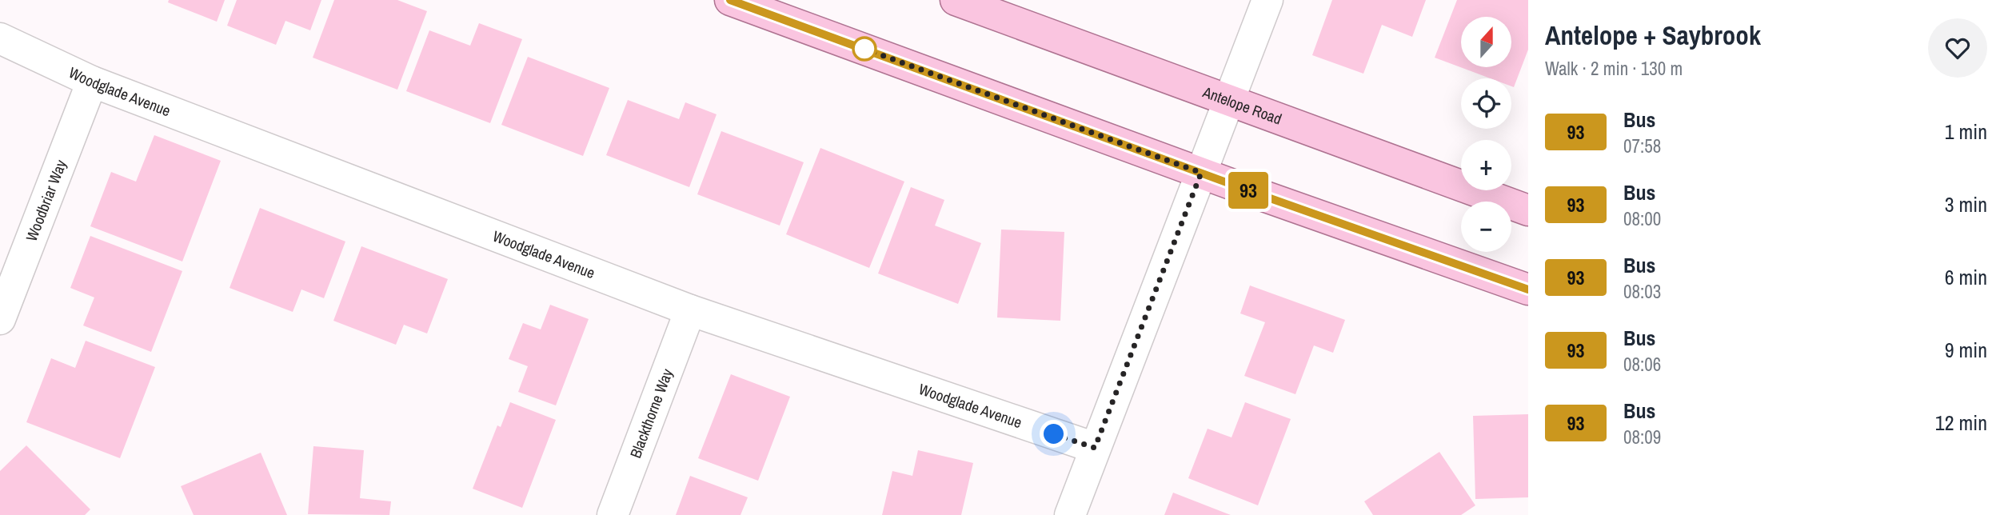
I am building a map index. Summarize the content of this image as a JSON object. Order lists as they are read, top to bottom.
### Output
{
  "streets": {
    "main road": ["Antelope Road"],
    "street": ["Woodglade Avenue", "Woodbriar Way", "Blackthorne Way"]
  },
  "crossings": [
    ["Woodglade Avenue", "Woodbriar Way"],
    ["Woodglade Avenue", "Blackthorne Way"]
  ],
  "lines": ["bus line 93"],
  "north": "top",
  "page": {
    "on_map": "93",
    "heading": ["Antelope + Saybrook", "Walk · 2 min · 130 m"],
    "map_buttons": ["+", "−"],
    "list": [
      {
        "mark": "93",
        "name": "Bus",
        "note": "07:58",
        "value": "1 min"
      },
      {
        "mark": "93",
        "name": "Bus",
        "note": "08:00",
        "value": "3 min"
      },
      {
        "mark": "93",
        "name": "Bus",
        "note": "08:03",
        "value": "6 min"
      },
      {
        "mark": "93",
        "name": "Bus",
        "note": "08:06",
        "value": "9 min"
      },
      {
        "mark": "93",
        "name": "Bus",
        "note": "08:09",
        "value": "12 min"
      }
    ]
  }
}
